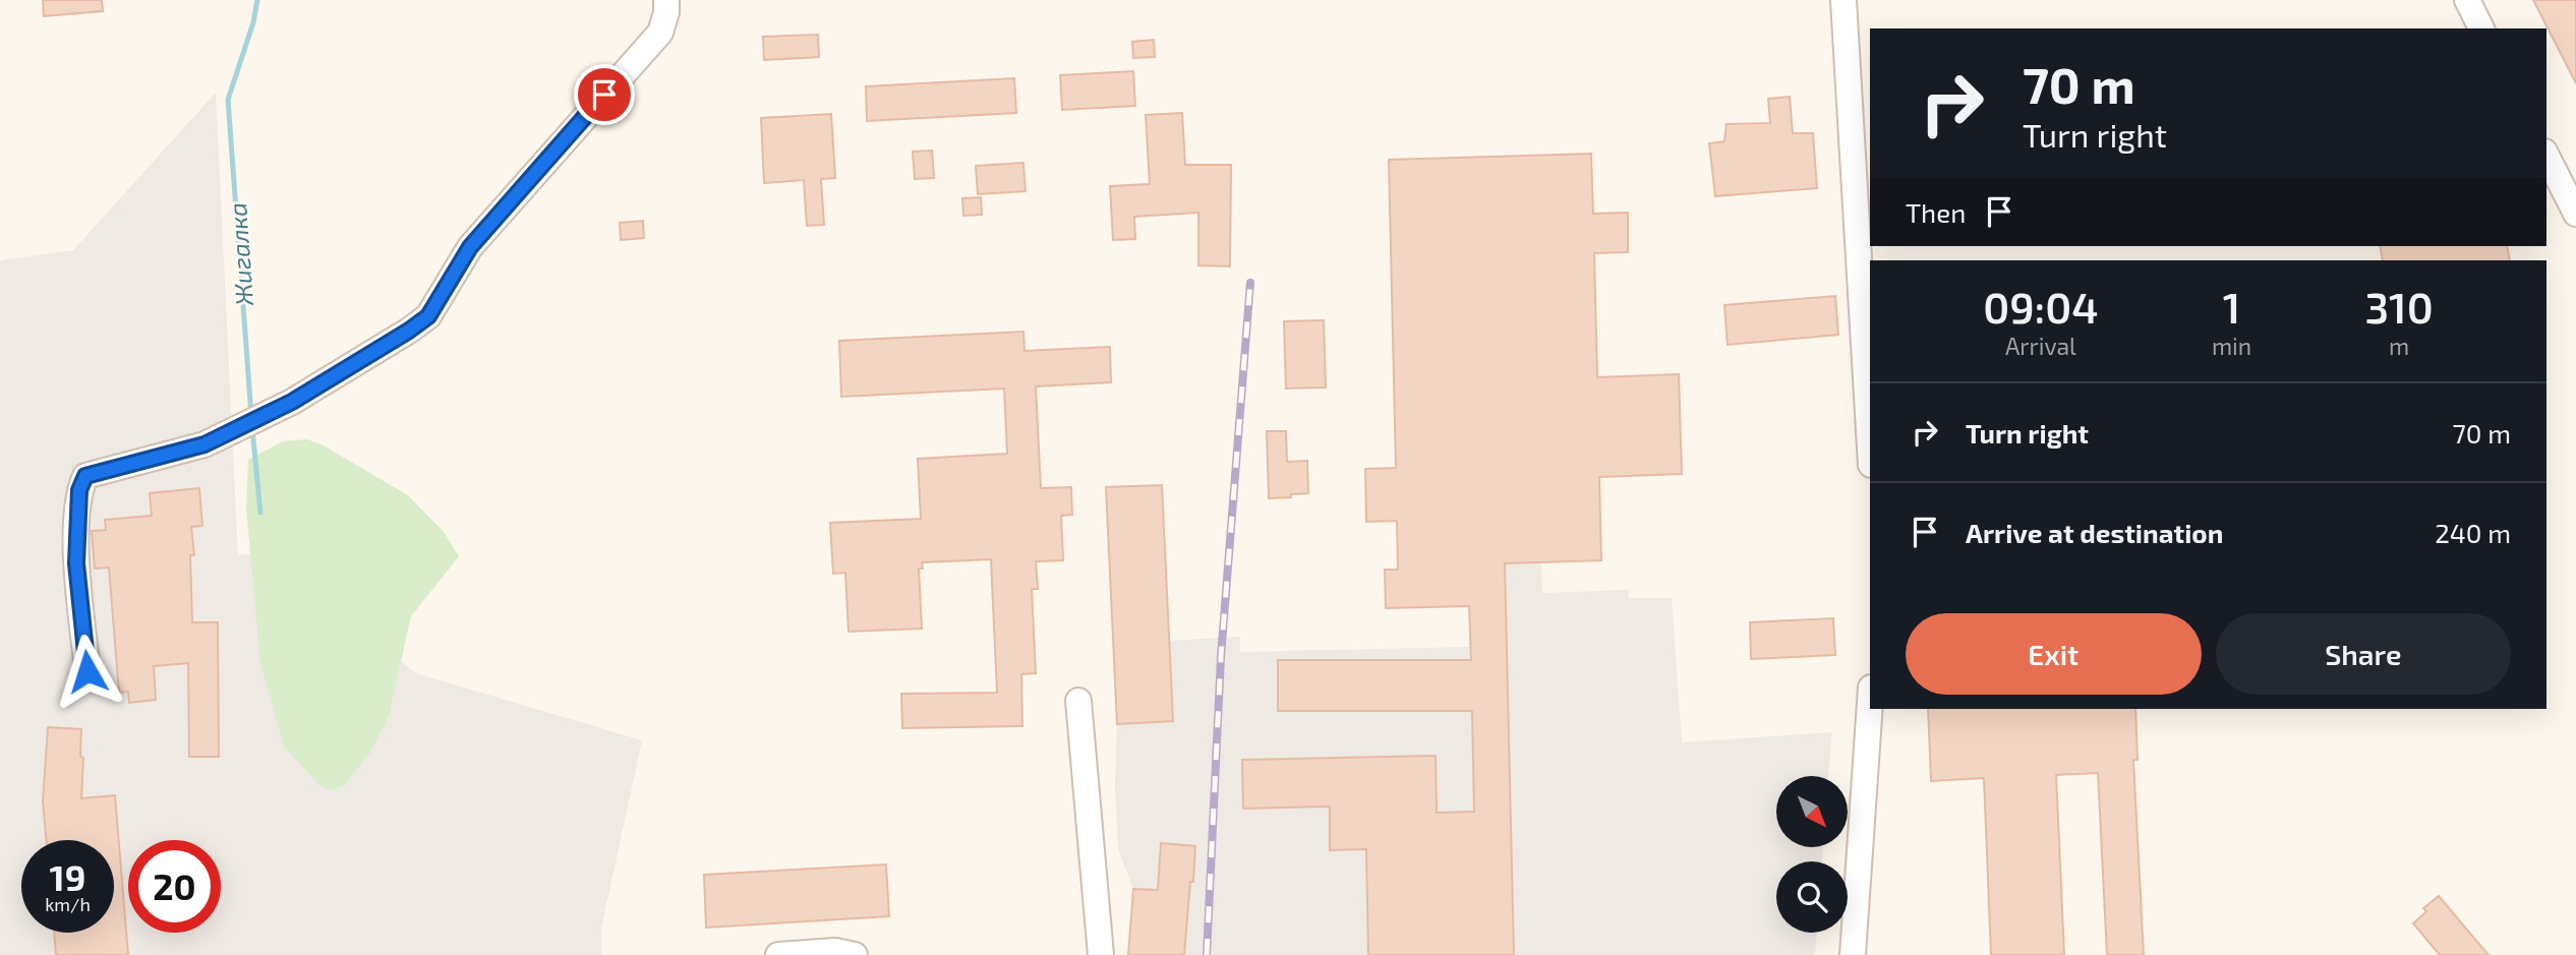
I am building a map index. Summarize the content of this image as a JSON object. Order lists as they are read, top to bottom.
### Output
{
  "water": ["Жигалка"],
  "north": "bottom right",
  "page": {
    "turn": ["70 m", "Turn right"],
    "then": "Then",
    "eta": [
      "09:04",
      "Arrival",
      "1",
      "min",
      "310",
      "m"
    ],
    "list": [
      {
        "name": "Turn right",
        "value": "70 m"
      },
      {
        "name": "Arrive at destination",
        "value": "240 m"
      }
    ],
    "buttons": ["Exit", "Share"],
    "speed": "19 km/h",
    "limit": "20"
  }
}
